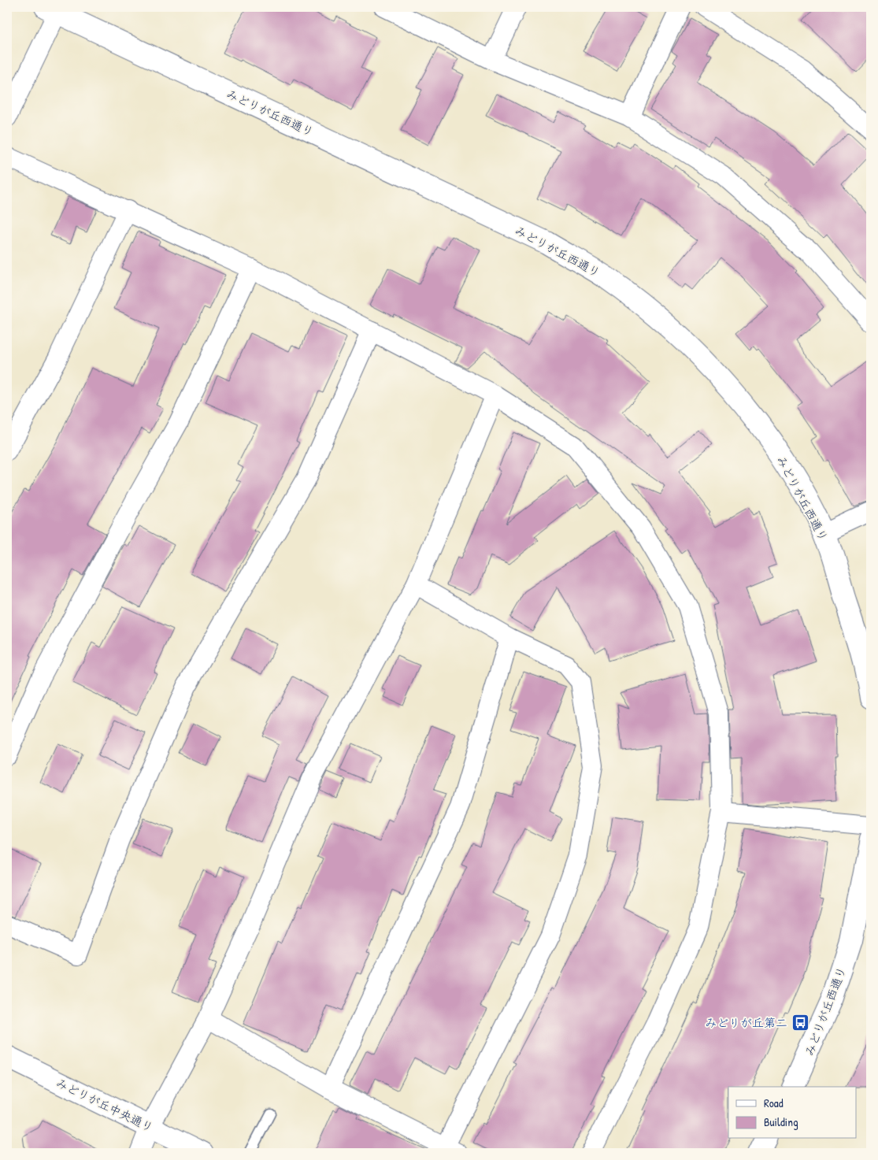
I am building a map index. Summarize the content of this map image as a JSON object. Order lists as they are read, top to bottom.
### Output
{
  "streets": {
    "street": ["みどりが丘西通り", "みどりが丘中央通り"]
  },
  "places": {
    "bus stop": ["みどりが丘第二"]
  },
  "legend": ["Road", "Building"]
}
